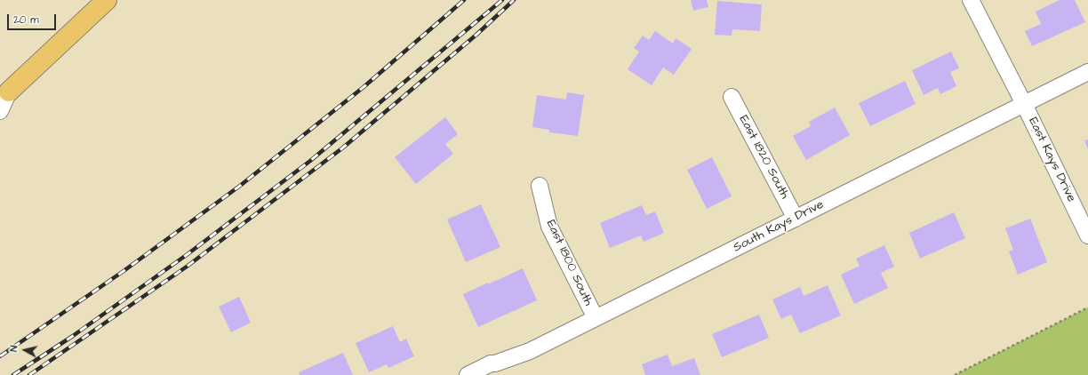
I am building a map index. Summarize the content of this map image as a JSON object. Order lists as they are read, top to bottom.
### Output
{
  "streets": {
    "street": [
      "East 1820 South",
      "East Kays Drive",
      "South Kays Drive",
      "East 1800 South"
    ]
  },
  "crossings": [
    ["East 1820 South", "South Kays Drive"],
    ["East Kays Drive", "South Kays Drive"],
    ["South Kays Drive", "East 1800 South"]
  ],
  "scale_bar": "20 m",
  "north": "left"
}
